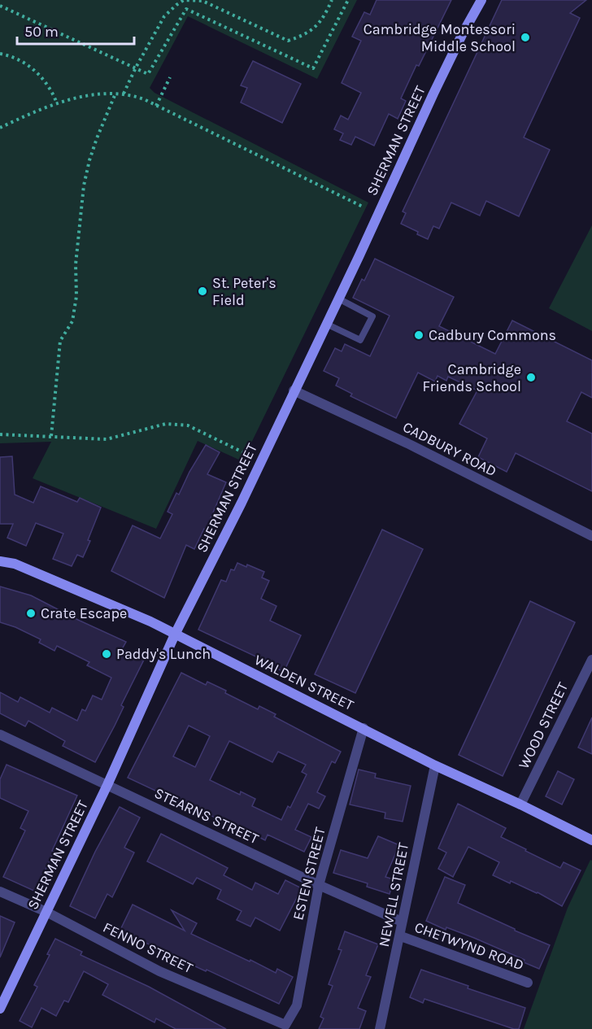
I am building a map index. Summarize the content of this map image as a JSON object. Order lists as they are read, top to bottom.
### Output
{
  "streets": {
    "street": [
      "SHERMAN STREET",
      "CADBURY ROAD",
      "WALDEN STREET",
      "WOOD STREET",
      "STEARNS STREET",
      "ESTEN STREET",
      "NEWELL STREET",
      "CHETWYND ROAD",
      "FENNO STREET"
    ]
  },
  "crossings": [
    ["SHERMAN STREET", "CADBURY ROAD"],
    ["SHERMAN STREET", "WALDEN STREET"],
    ["SHERMAN STREET", "STEARNS STREET"],
    ["SHERMAN STREET", "FENNO STREET"],
    ["WALDEN STREET", "WOOD STREET"],
    ["WALDEN STREET", "ESTEN STREET"],
    ["WALDEN STREET", "NEWELL STREET"],
    ["STEARNS STREET", "ESTEN STREET"],
    ["STEARNS STREET", "NEWELL STREET"],
    ["ESTEN STREET", "FENNO STREET"],
    ["NEWELL STREET", "CHETWYND ROAD"]
  ],
  "places": [
    "Cambridge Montessori Middle School",
    "St. Peter's Field",
    "Cadbury Commons",
    "Cambridge Friends School",
    "Crate Escape",
    "Paddy's Lunch"
  ],
  "scale_bar": "50 m"
}
